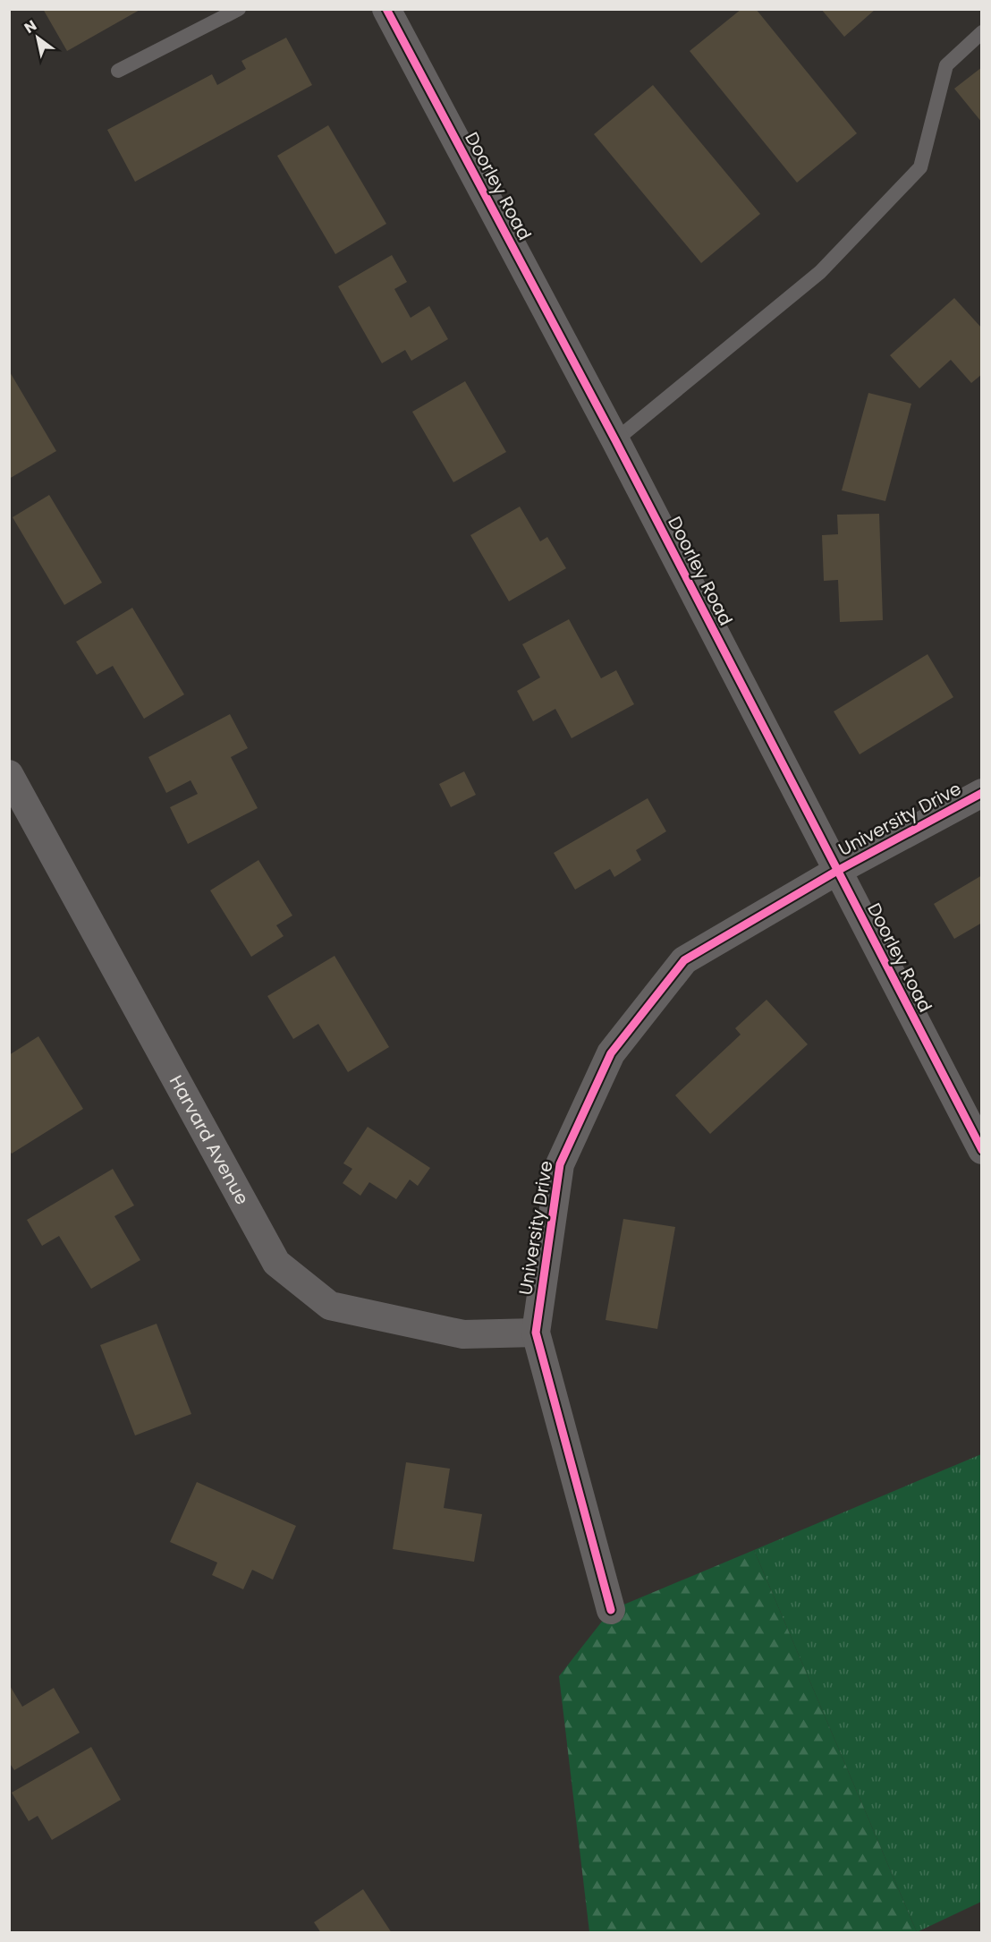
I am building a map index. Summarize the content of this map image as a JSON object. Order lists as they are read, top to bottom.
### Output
{
  "streets": {
    "street": ["Doorley Road", "University Drive", "Harvard Avenue"]
  },
  "crossings": [
    ["Doorley Road", "University Drive"],
    ["University Drive", "Harvard Avenue"]
  ],
  "north": "top left"
}
